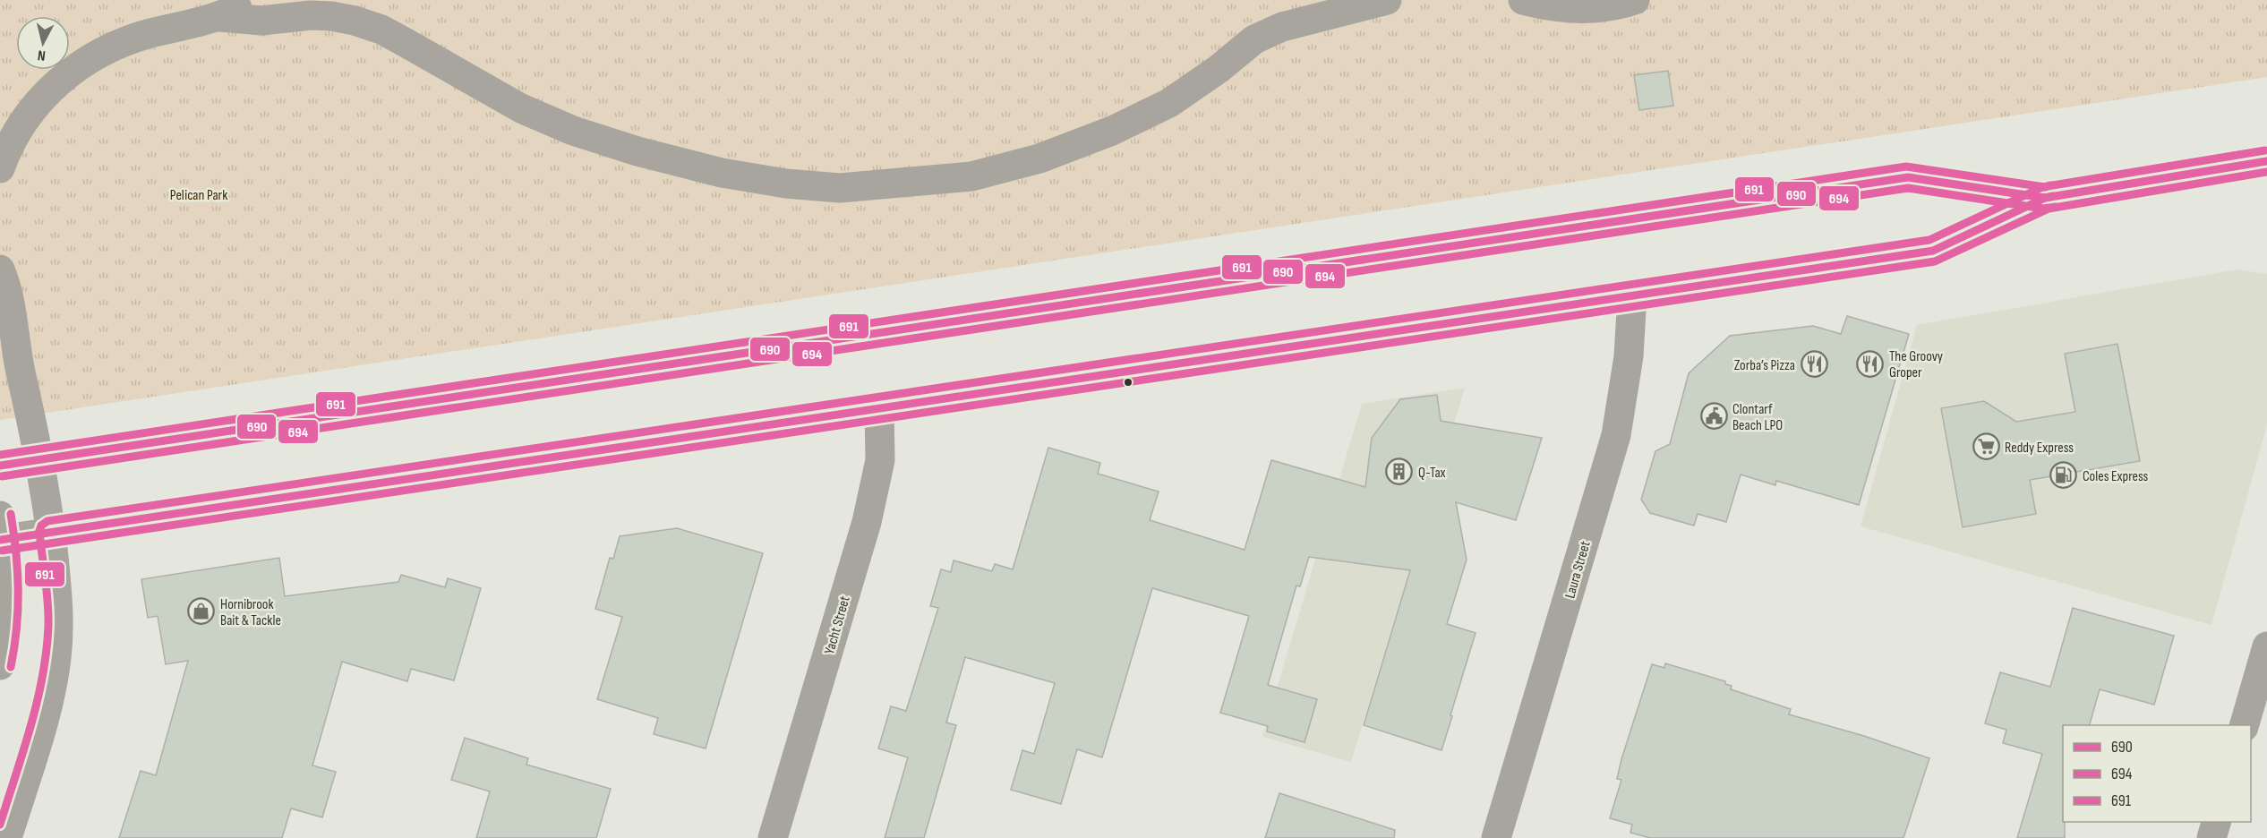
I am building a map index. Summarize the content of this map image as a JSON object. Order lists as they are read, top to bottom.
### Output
{
  "streets": {
    "street": ["Laura Street", "Yacht Street"]
  },
  "parks": ["Pelican Park"],
  "places": {
    "restaurant": ["The Groovy Groper", "Zorba’s Pizza"],
    "public building": ["Clontarf Beach LPO"],
    "supermarket": ["Reddy Express"],
    "building": ["Q-Tax"],
    "fuel station": ["Coles Express"],
    "shop": ["Hornibrook Bait & Tackle"]
  },
  "lines": ["transit line 691", "transit line 690", "transit line 694"],
  "legend": ["690", "694", "691"],
  "north": "bottom"
}
